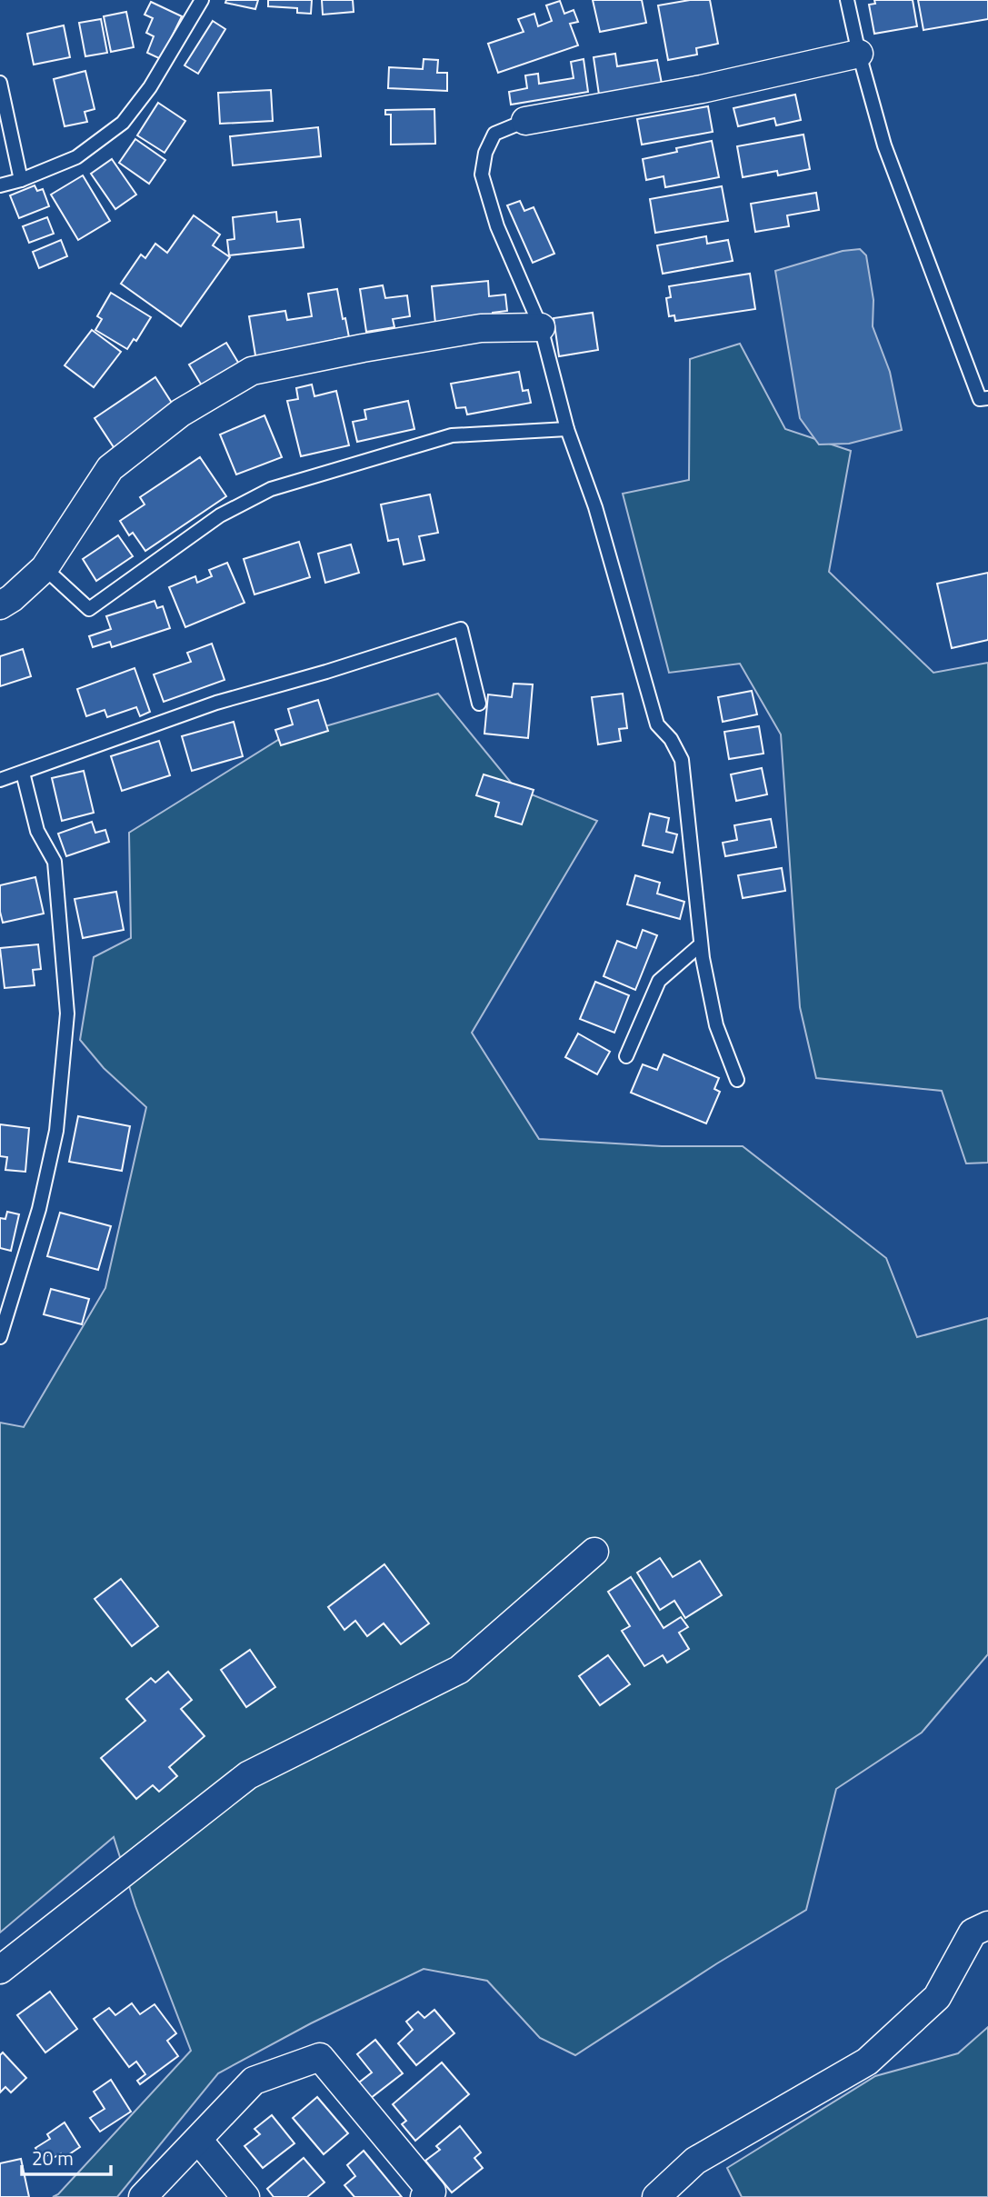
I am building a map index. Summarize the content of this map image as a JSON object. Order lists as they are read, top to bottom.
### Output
{
  "scale_bar": "20 m"
}
